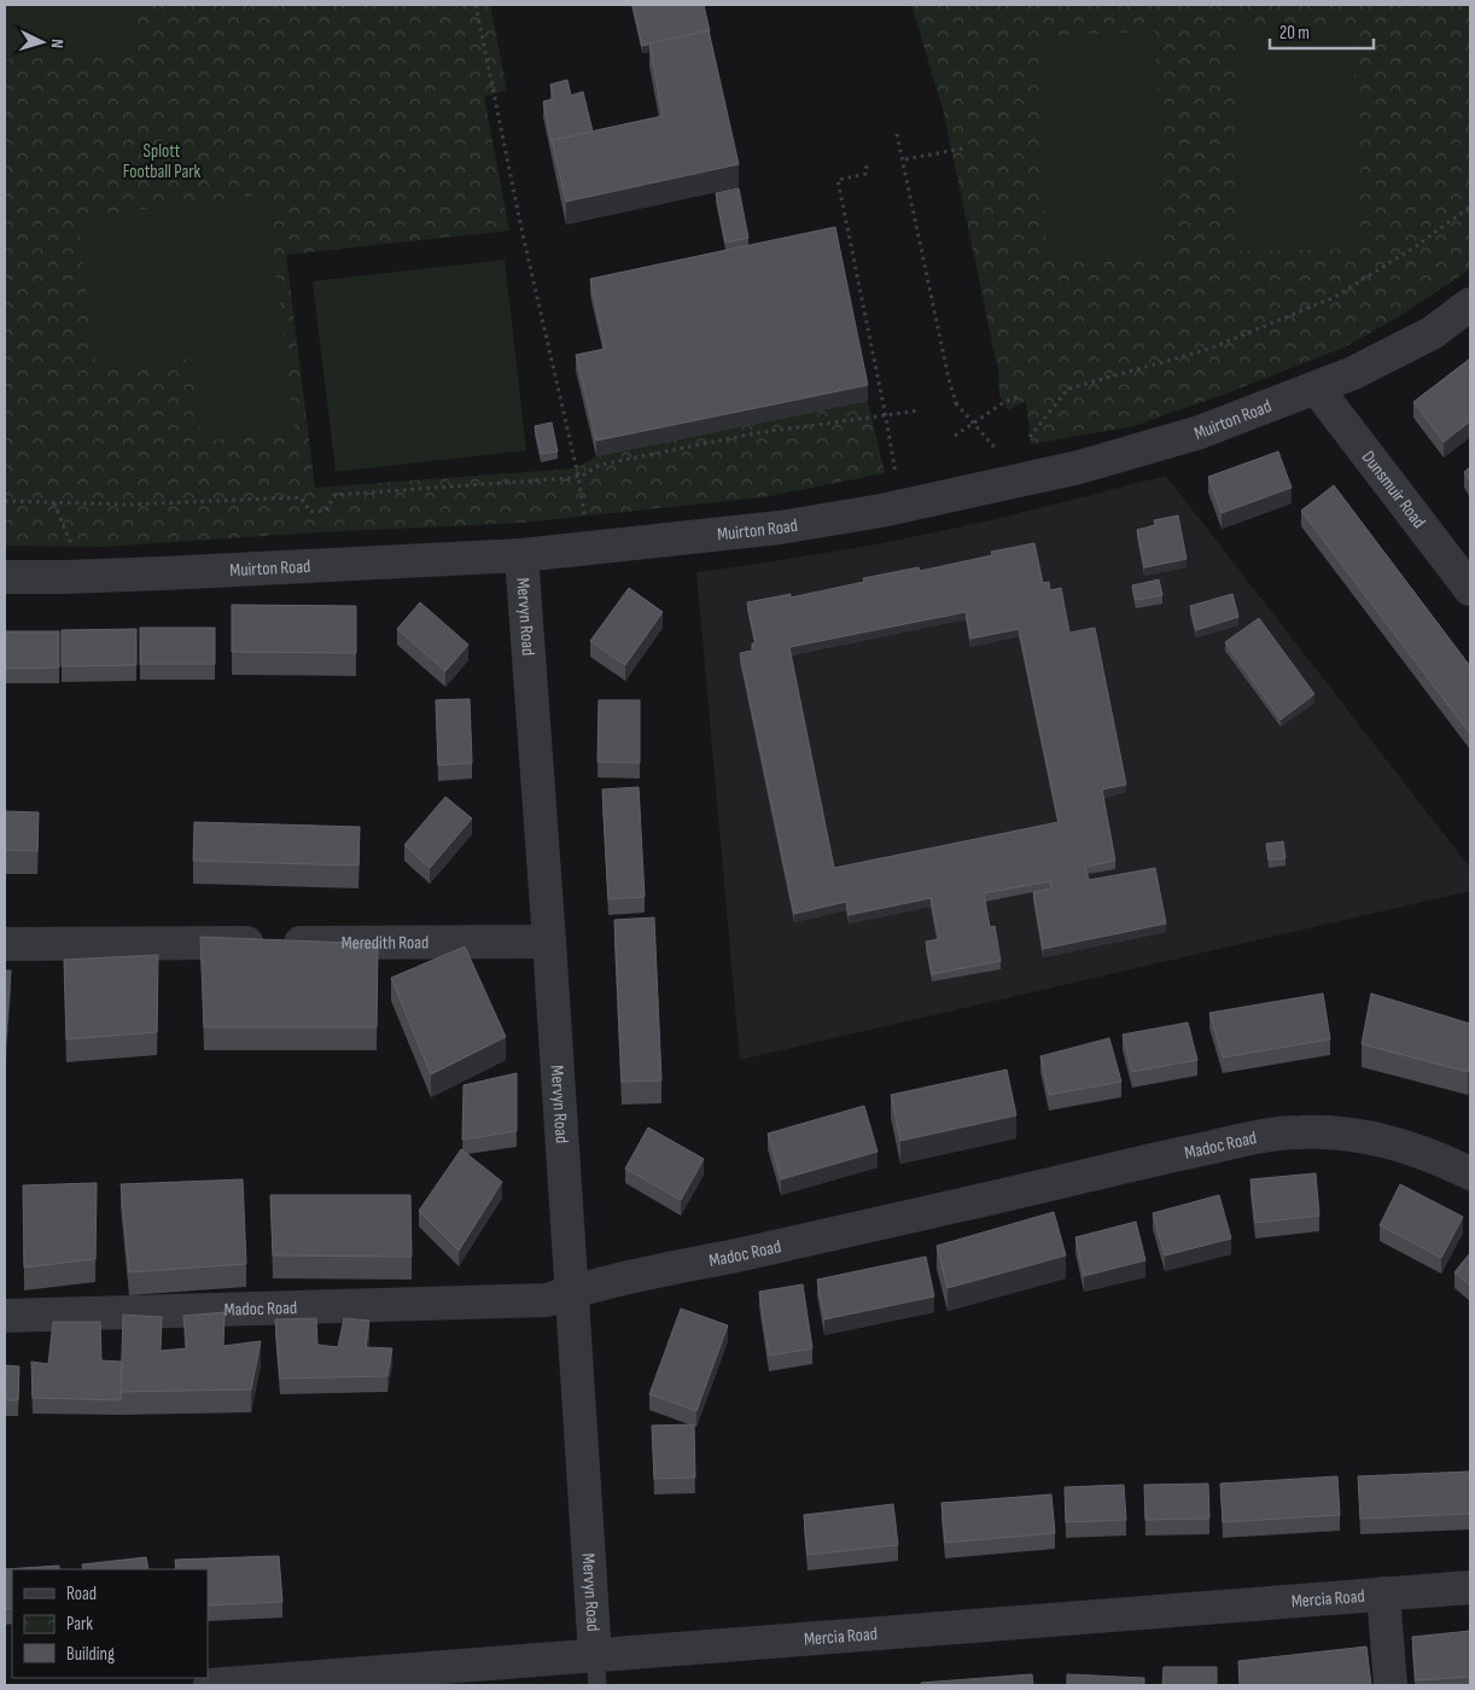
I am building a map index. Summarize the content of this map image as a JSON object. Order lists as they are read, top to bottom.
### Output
{
  "streets": {
    "street": [
      "Muirton Road",
      "Dunsmuir Road",
      "Mervyn Road",
      "Meredith Road",
      "Madoc Road",
      "Mercia Road"
    ]
  },
  "crossings": [
    ["Muirton Road", "Dunsmuir Road"],
    ["Muirton Road", "Mervyn Road"],
    ["Mervyn Road", "Meredith Road"],
    ["Mervyn Road", "Madoc Road"],
    ["Mervyn Road", "Mercia Road"]
  ],
  "parks": ["Splott Football Park"],
  "legend": ["Road", "Park", "Building"],
  "scale_bar": "20 m",
  "north": "right"
}
